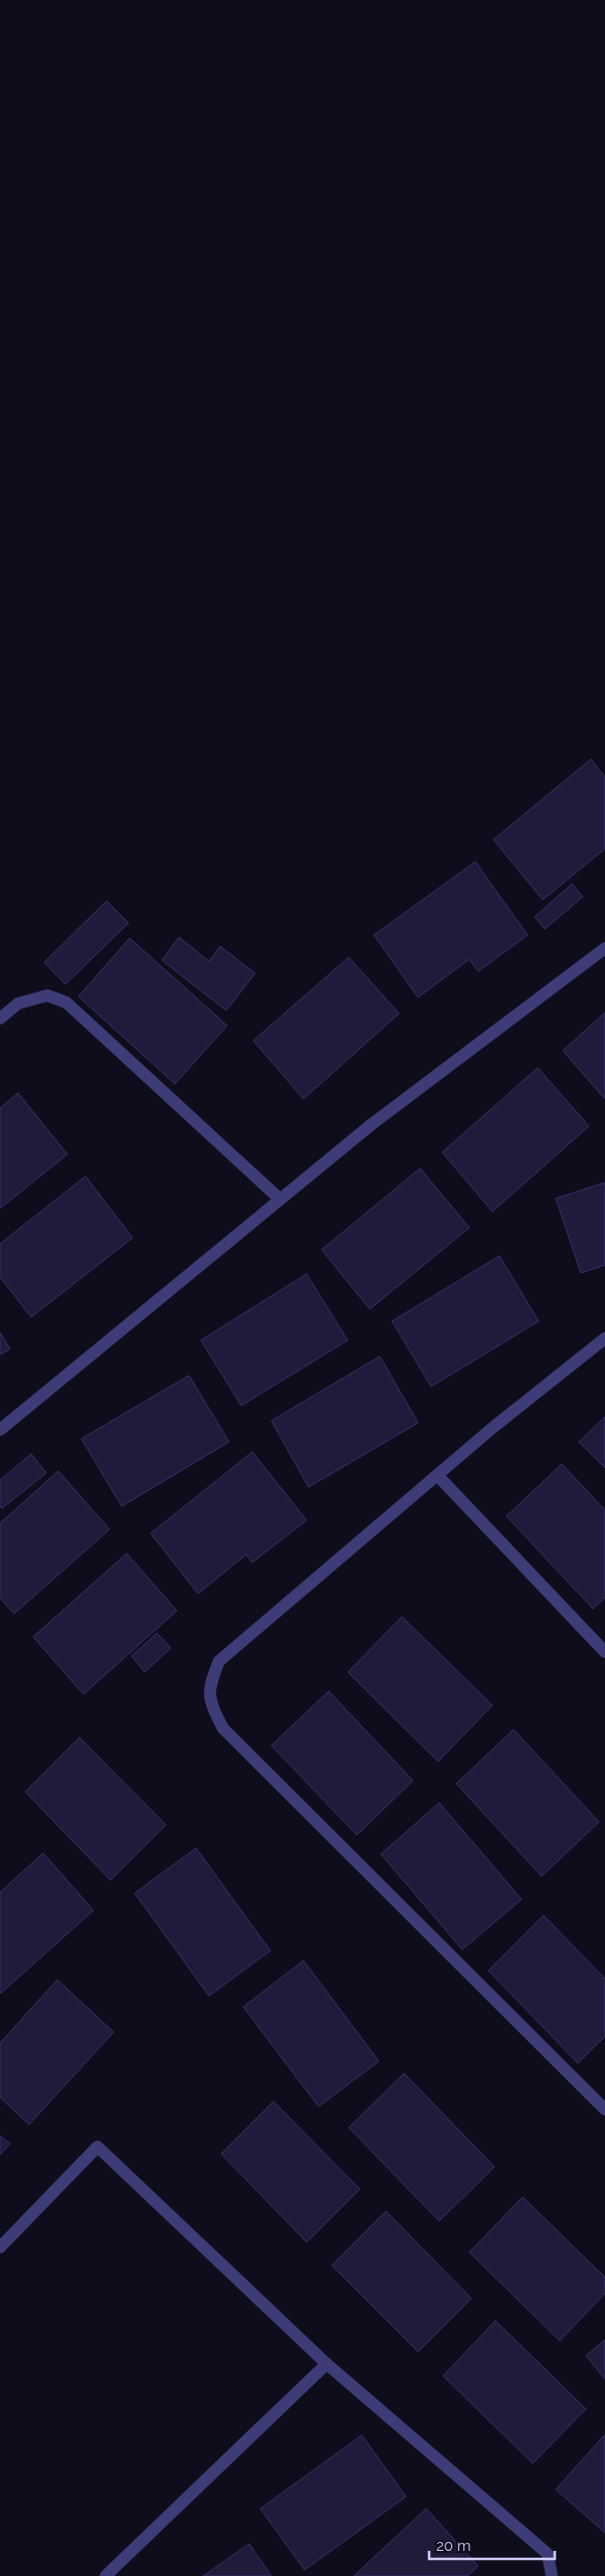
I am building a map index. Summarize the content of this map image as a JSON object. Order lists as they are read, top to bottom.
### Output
{
  "scale_bar": "20 m"
}
